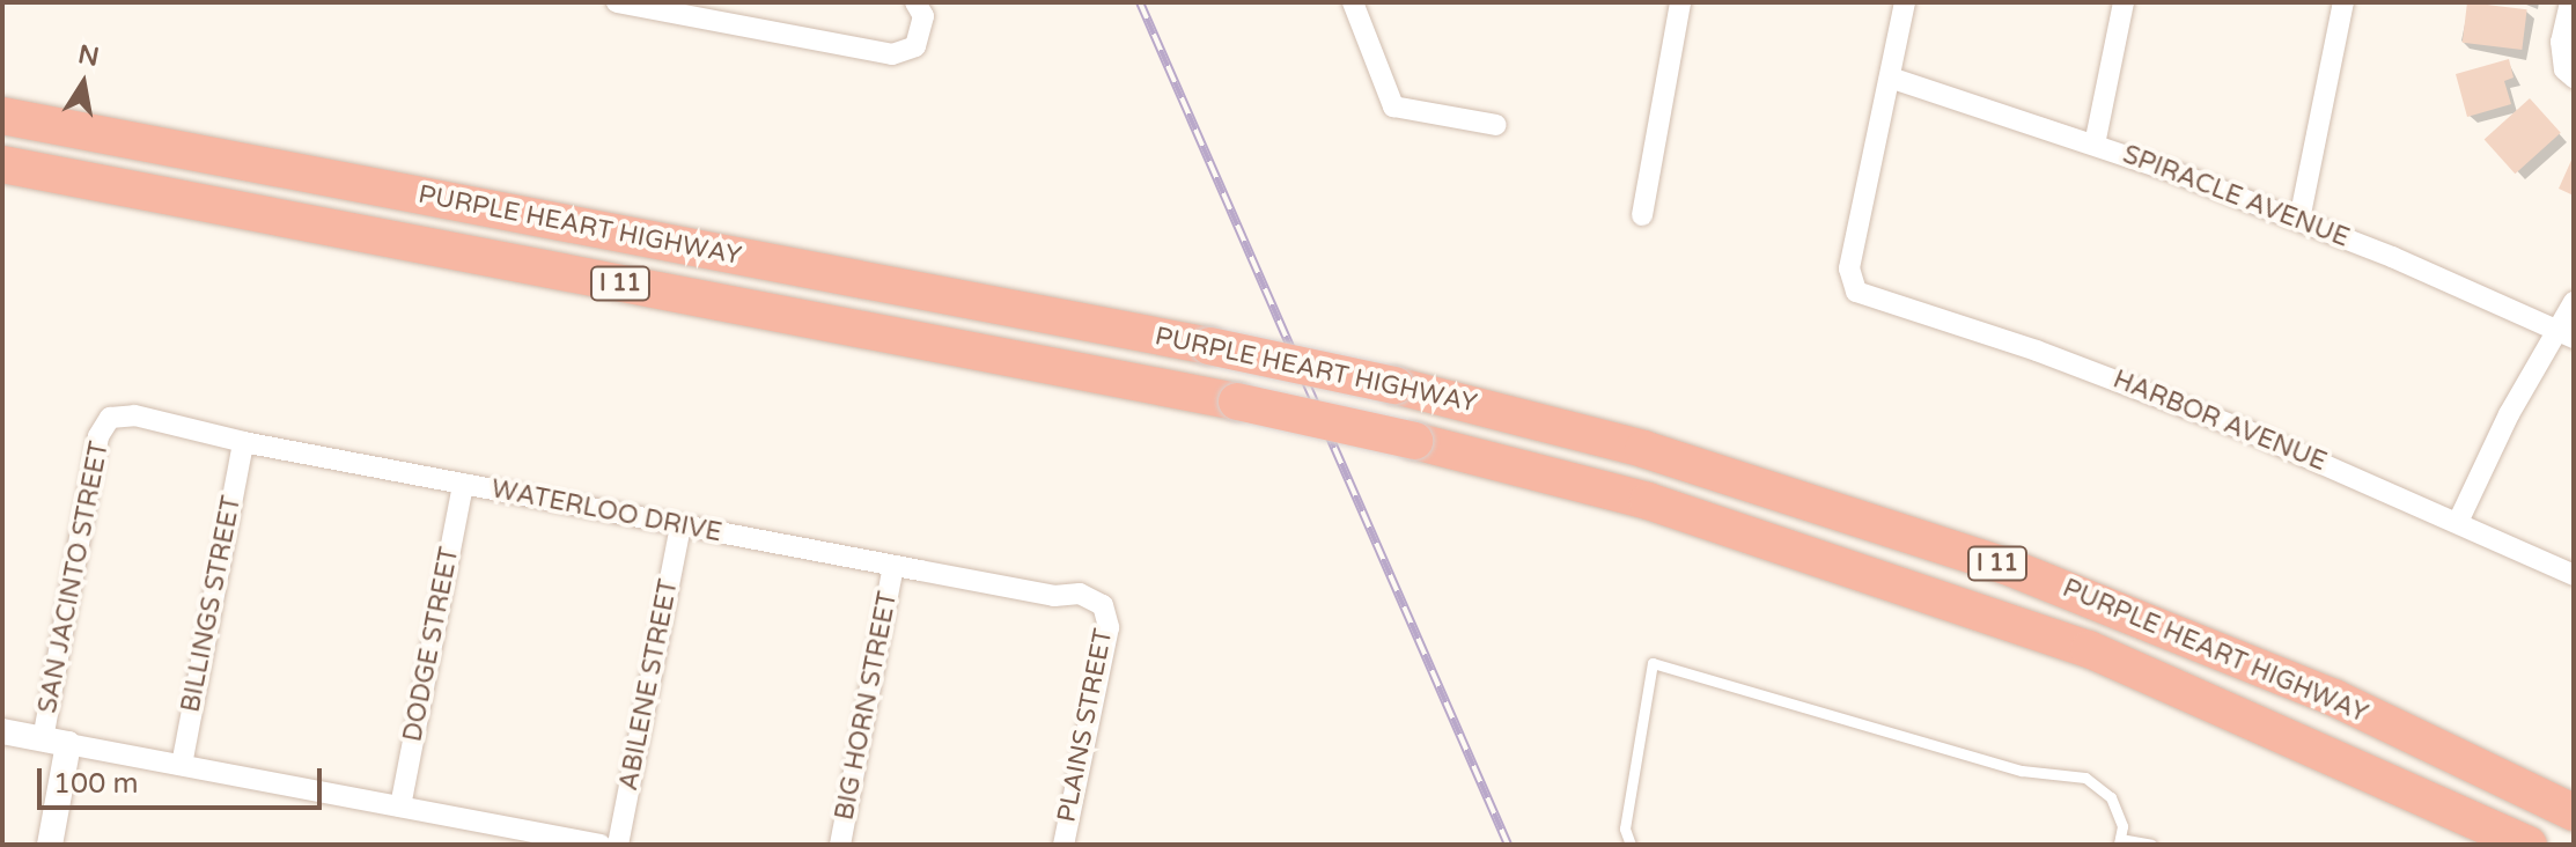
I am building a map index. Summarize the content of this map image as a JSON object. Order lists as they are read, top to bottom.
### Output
{
  "streets": {
    "highway": ["PURPLE HEART HIGHWAY", "I 11"],
    "street": [
      "SPIRACLE AVENUE",
      "HARBOR AVENUE",
      "WATERLOO DRIVE",
      "SAN JACINTO STREET",
      "BILLINGS STREET",
      "DODGE STREET",
      "ABILENE STREET",
      "BIG HORN STREET",
      "PLAINS STREET"
    ]
  },
  "crossings": [
    ["SPIRACLE AVENUE", "HARBOR AVENUE"],
    ["WATERLOO DRIVE", "SAN JACINTO STREET"],
    ["WATERLOO DRIVE", "BILLINGS STREET"],
    ["WATERLOO DRIVE", "DODGE STREET"],
    ["WATERLOO DRIVE", "ABILENE STREET"],
    ["WATERLOO DRIVE", "BIG HORN STREET"],
    ["WATERLOO DRIVE", "PLAINS STREET"]
  ],
  "scale_bar": "100 m",
  "north": "top"
}
